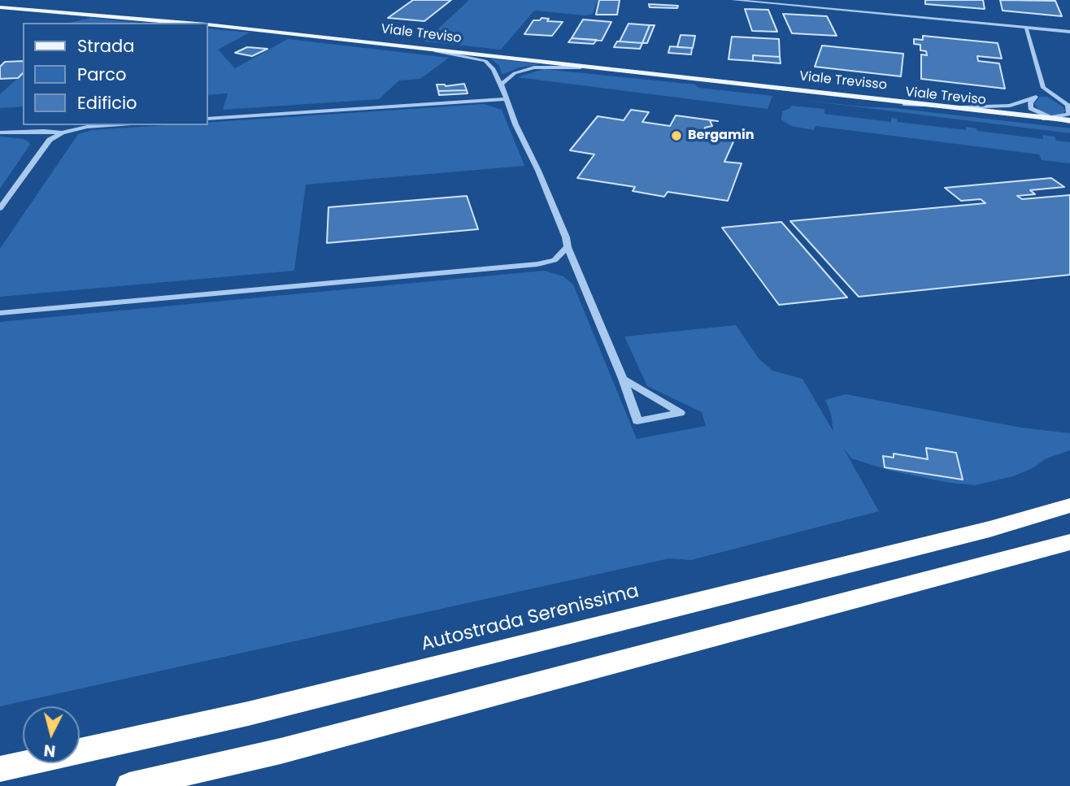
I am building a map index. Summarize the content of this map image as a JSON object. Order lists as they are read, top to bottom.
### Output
{
  "streets": {
    "highway": ["Autostrada Serenissima"],
    "main road": ["Viale Treviso", "Viale Trevisso"]
  },
  "crossings": [
    ["Viale Treviso", "Viale Trevisso"]
  ],
  "places": ["Bergamin"],
  "legend": ["Strada", "Parco", "Edificio"],
  "north": "bottom"
}
